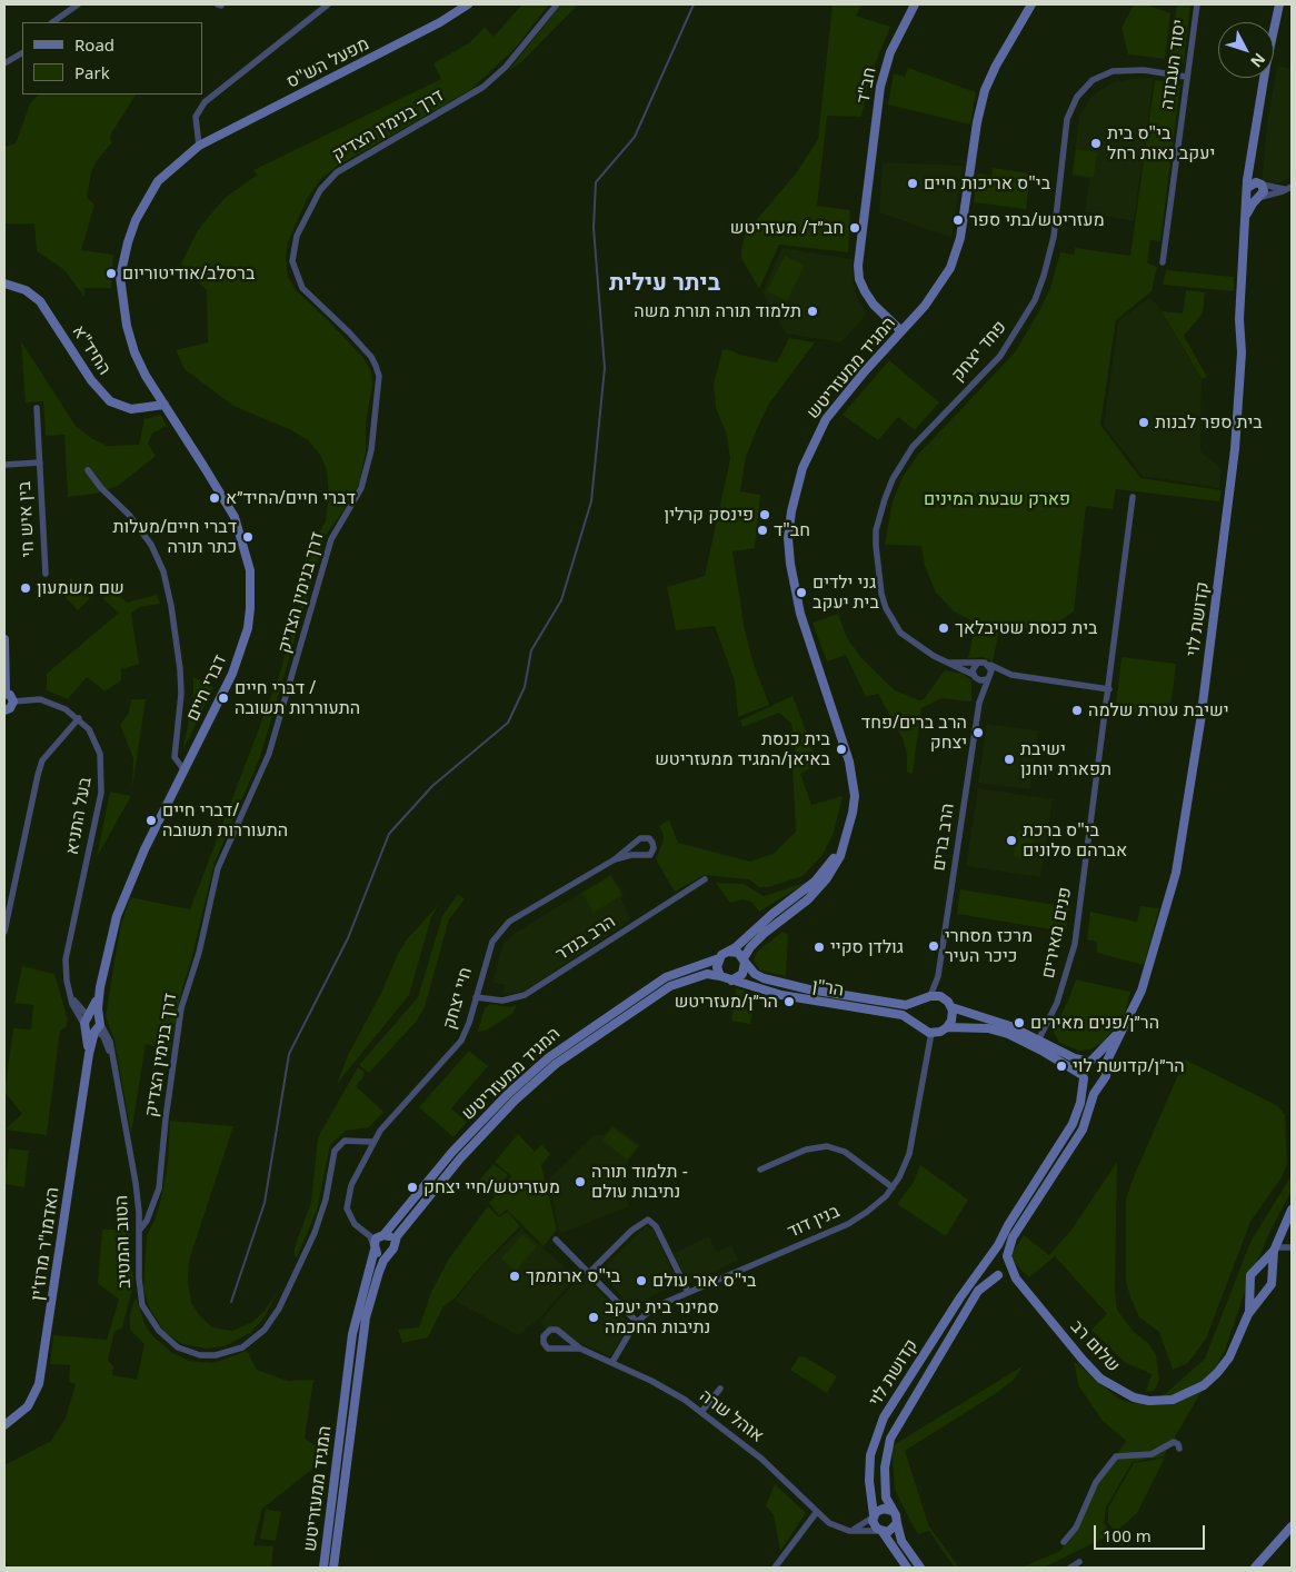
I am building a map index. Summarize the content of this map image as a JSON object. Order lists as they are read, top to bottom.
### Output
{
  "streets": {
    "street": [
      "מפעל הש\"ס",
      "יסוד העבודה",
      "חב\"ד",
      "דרך בנימין הצדיק",
      "החיד\"א",
      "פחד יצחק",
      "המגיד ממעזריטש",
      "בין איש חי",
      "קדושת לוי",
      "דברי חיים",
      "בעל התניא",
      "הרב ברים",
      "פנים מאירים",
      "הרב בנדר",
      "הר\"ן",
      "חיי יצחק",
      "בנין דוד",
      "הטוב והמטיב",
      "האדמו\"ר מרוז'ין",
      "שלום רב",
      "אוהל שרה"
    ]
  },
  "crossings": [
    ["מפעל הש\"ס", "החיד\"א"],
    ["מפעל הש\"ס", "דברי חיים"],
    ["יסוד העבודה", "פחד יצחק"],
    ["חב\"ד", "המגיד ממעזריטש"],
    ["דרך בנימין הצדיק", "הטוב והמטיב"],
    ["החיד\"א", "דברי חיים"],
    ["פחד יצחק", "הרב ברים"],
    ["המגיד ממעזריטש", "הר\"ן"],
    ["המגיד ממעזריטש", "חיי יצחק"],
    ["קדושת לוי", "שלום רב"],
    ["קדושת לוי", "אוהל שרה"],
    ["דברי חיים", "בעל התניא"],
    ["דברי חיים", "הטוב והמטיב"],
    ["דברי חיים", "האדמו\"ר מרוז'ין"],
    ["בעל התניא", "הטוב והמטיב"],
    ["בעל התניא", "האדמו\"ר מרוז'ין"],
    ["הרב ברים", "הר\"ן"],
    ["הרב ברים", "בנין דוד"],
    ["הרב בנדר", "חיי יצחק"],
    ["הר\"ן", "בנין דוד"],
    ["חיי יצחק", "הטוב והמטיב"],
    ["בנין דוד", "אוהל שרה"],
    ["הטוב והמטיב", "האדמו\"ר מרוז'ין"]
  ],
  "districts": ["ביתר עילית"],
  "parks": ["פארק שבעת המינים"],
  "places": [
    "בי\"ס בית יעקב נאות רחל",
    "בי\"ס אריכות חיים",
    "מעזריטש/בתי ספר",
    "חב״ד/ מעזריטש",
    "ברסלב/אודיטוריום",
    "תלמוד תורה תורת משה",
    "בית ספר לבנות",
    "דברי חיים/החיד״א",
    "פינסק קרלין",
    "חב\"ד",
    "דברי חיים/מעלות כתר תורה",
    "שם משמעון",
    "גני ילדים בית יעקב",
    "בית כנסת שטיבלאך",
    "דברי חיים / התעוררות תשובה",
    "ישיבת עטרת שלמה",
    "הרב ברים/פחד יצחק",
    "בית כנסת באיאן/המגיד ממעזריטש",
    "ישיבת תפארת יוחנן",
    "דברי חיים/ התעוררות תשובה",
    "בי\"ס ברכת אברהם סלונים",
    "מרכז מסחרי כיכר העיר",
    "גולדן סקיי",
    "הר״ן/מעזריטש",
    "הר״ן/פנים מאירים",
    "הר״ן/קדושת לוי",
    "תלמוד תורה - נתיבות עולם",
    "מעזריטש/חיי יצחק",
    "בי\"ס ארוממך",
    "בי\"ס אור עולם",
    "סמינר בית יעקב נתיבות החכמה"
  ],
  "legend": ["Road", "Park"],
  "scale_bar": "100 m",
  "north": "bottom right"
}
